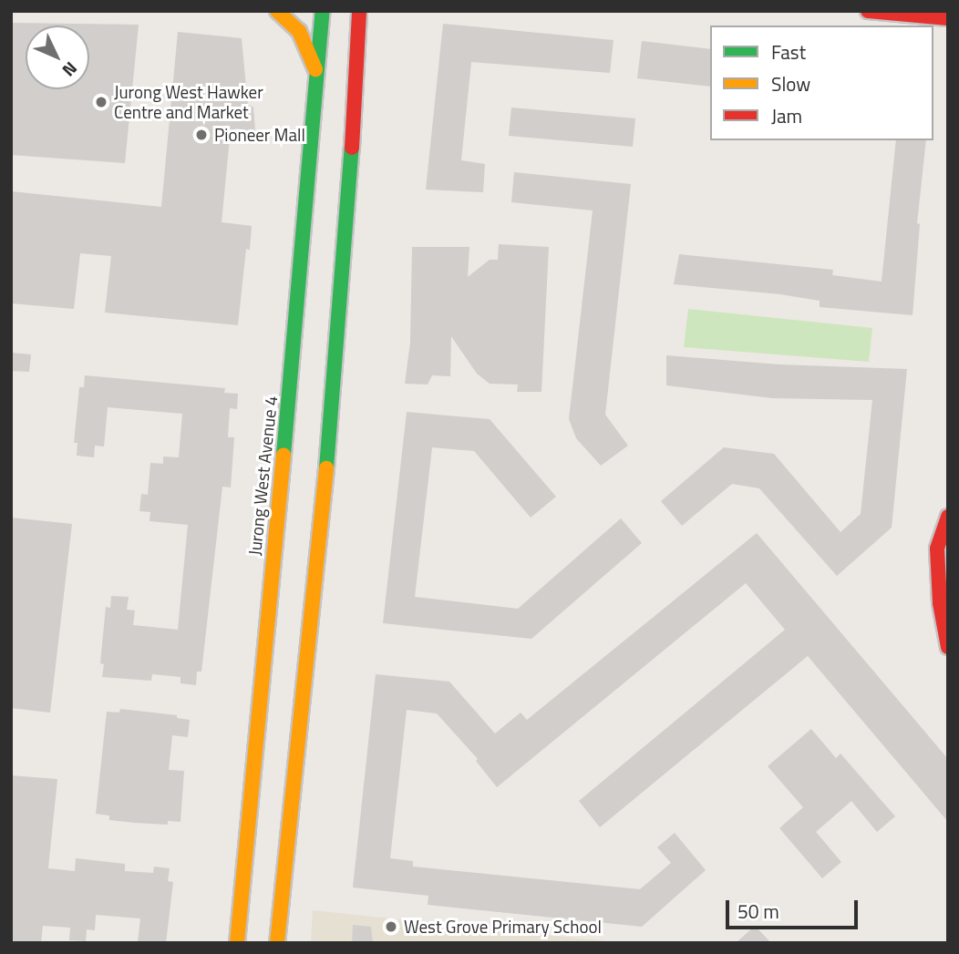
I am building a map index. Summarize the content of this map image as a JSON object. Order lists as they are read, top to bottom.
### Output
{
  "streets": {
    "main road": ["Jurong West Avenue 4"]
  },
  "places": ["Jurong West Hawker Centre and Market", "Pioneer Mall", "West Grove Primary School"],
  "legend": ["Fast", "Slow", "Jam"],
  "scale_bar": "50 m",
  "north": "bottom right"
}
